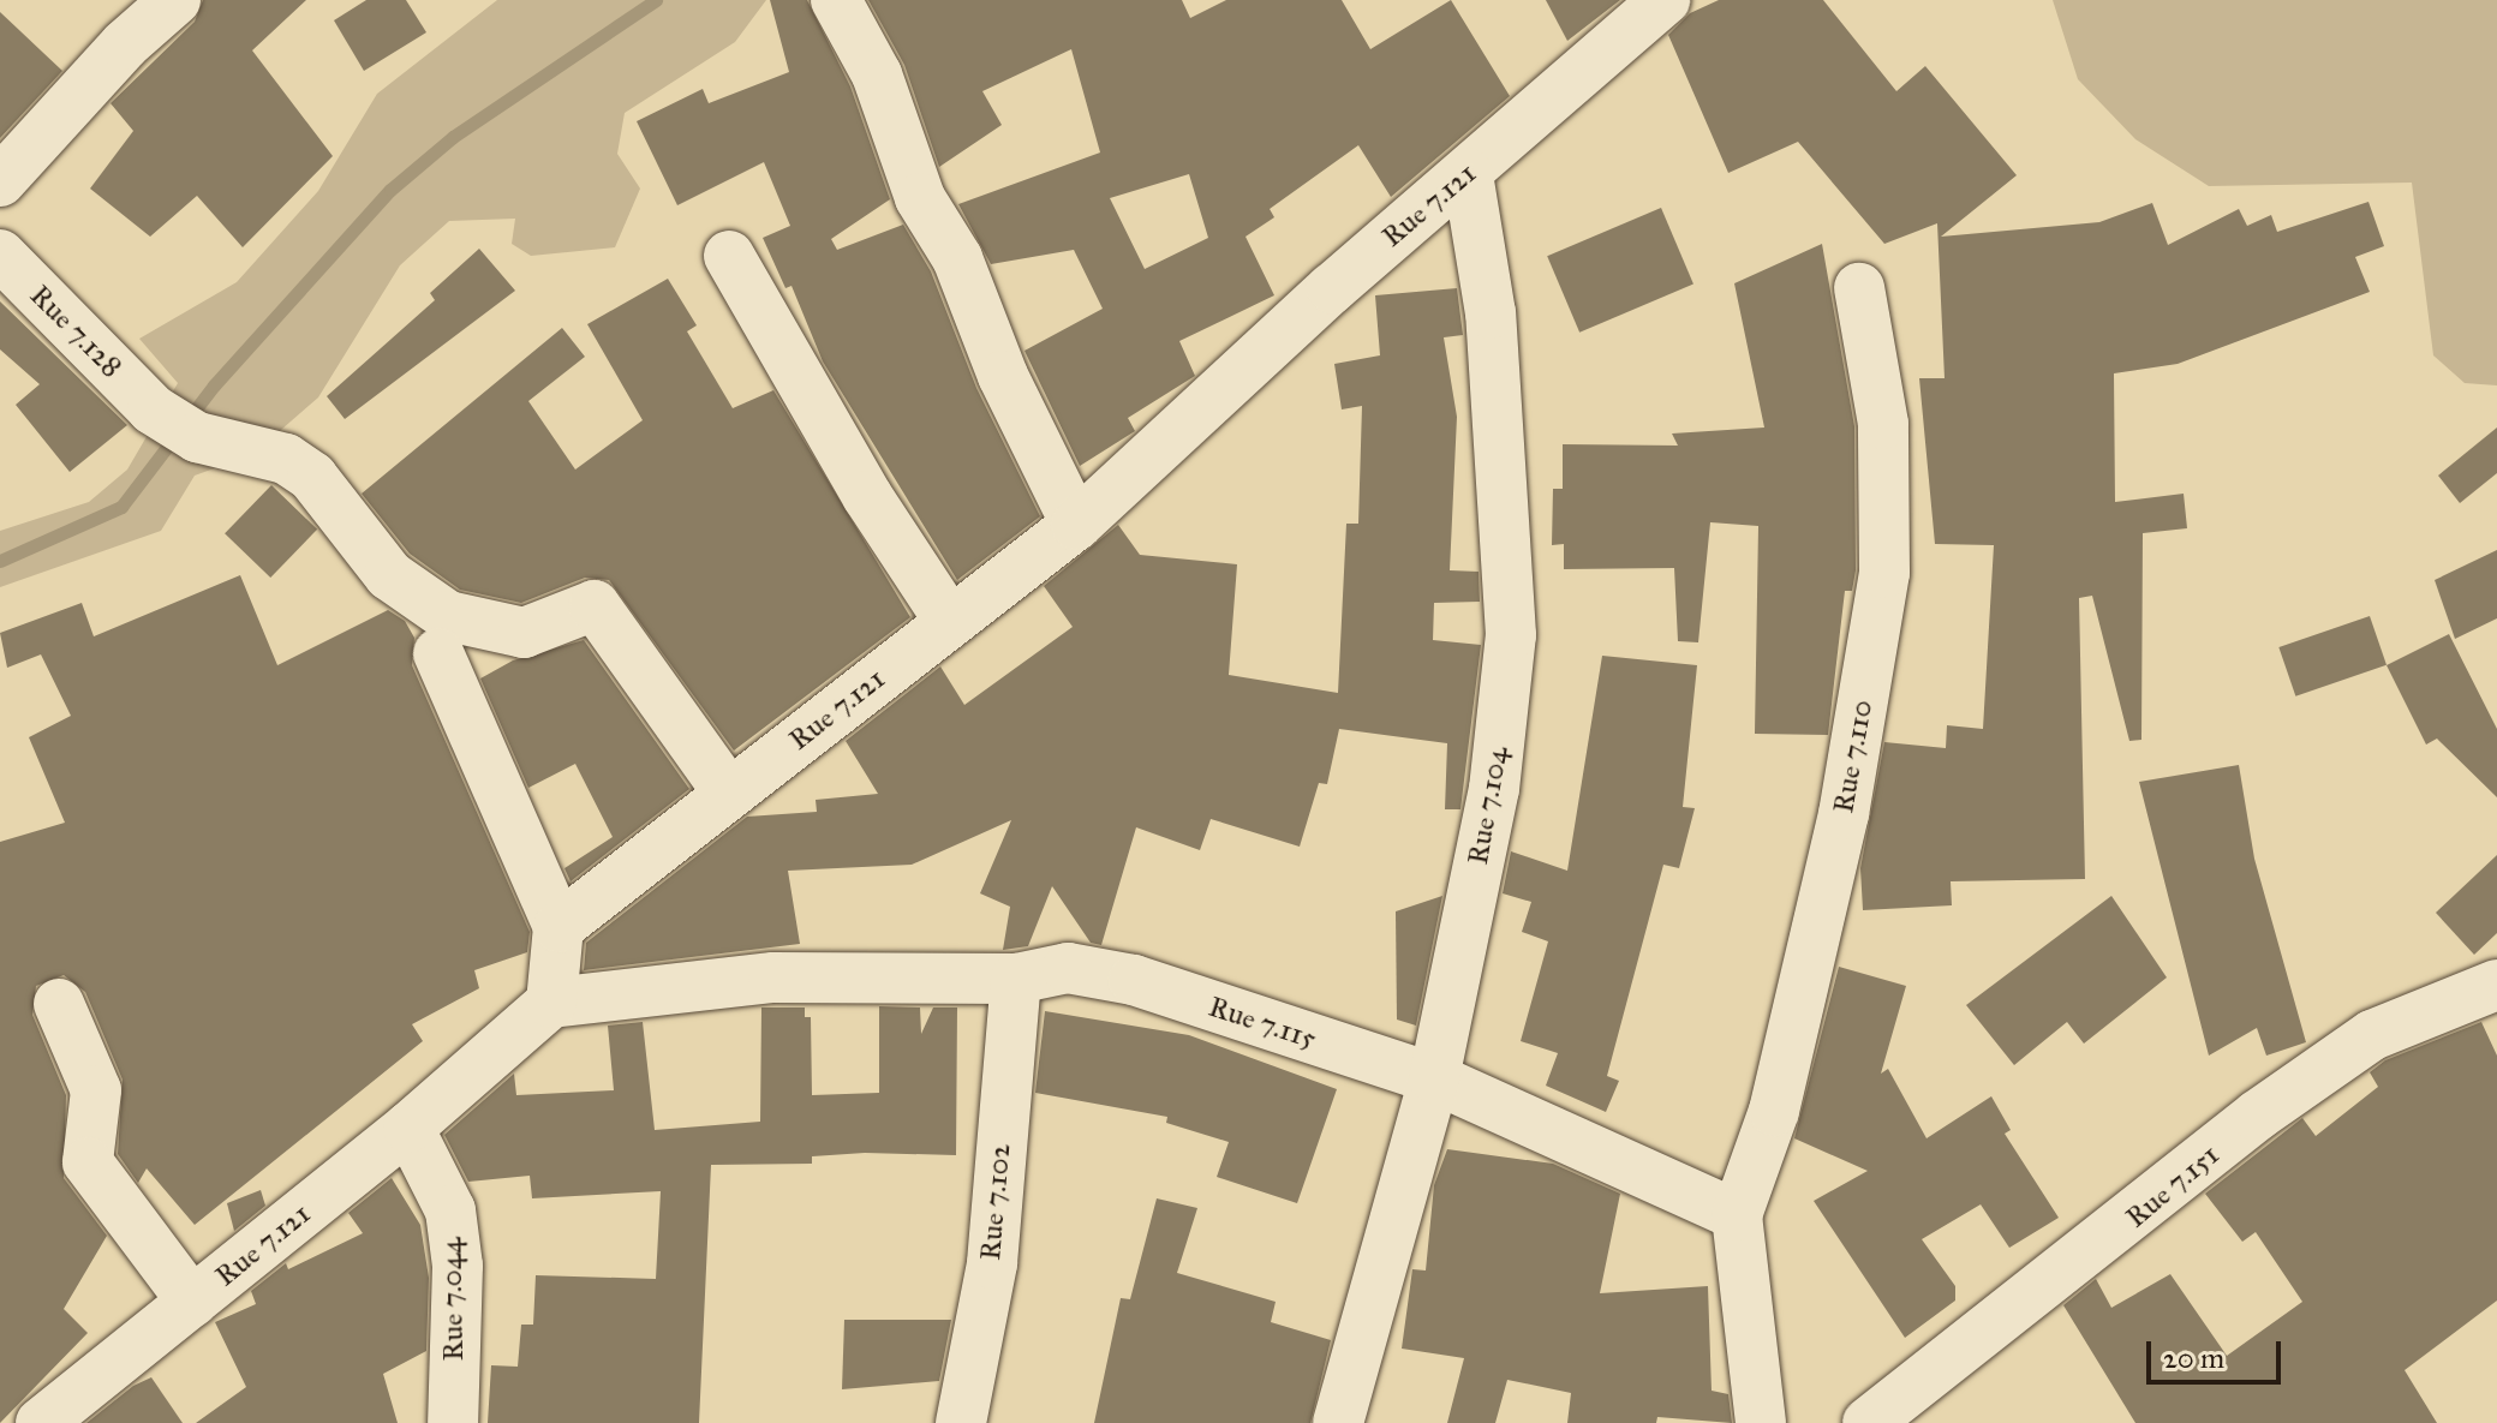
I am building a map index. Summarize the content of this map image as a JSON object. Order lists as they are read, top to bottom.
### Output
{
  "streets": {
    "street": [
      "Rue 7.121",
      "Rue 7.128",
      "Rue 7.110",
      "Rue 7.104",
      "Rue 7.115",
      "Rue 7.151",
      "Rue 7.102",
      "Rue 7.044"
    ]
  },
  "crossings": [
    ["Rue 7.121", "Rue 7.128"],
    ["Rue 7.121", "Rue 7.104"],
    ["Rue 7.121", "Rue 7.115"],
    ["Rue 7.121", "Rue 7.044"],
    ["Rue 7.110", "Rue 7.115"],
    ["Rue 7.104", "Rue 7.115"],
    ["Rue 7.115", "Rue 7.102"]
  ],
  "scale_bar": "20 m"
}
